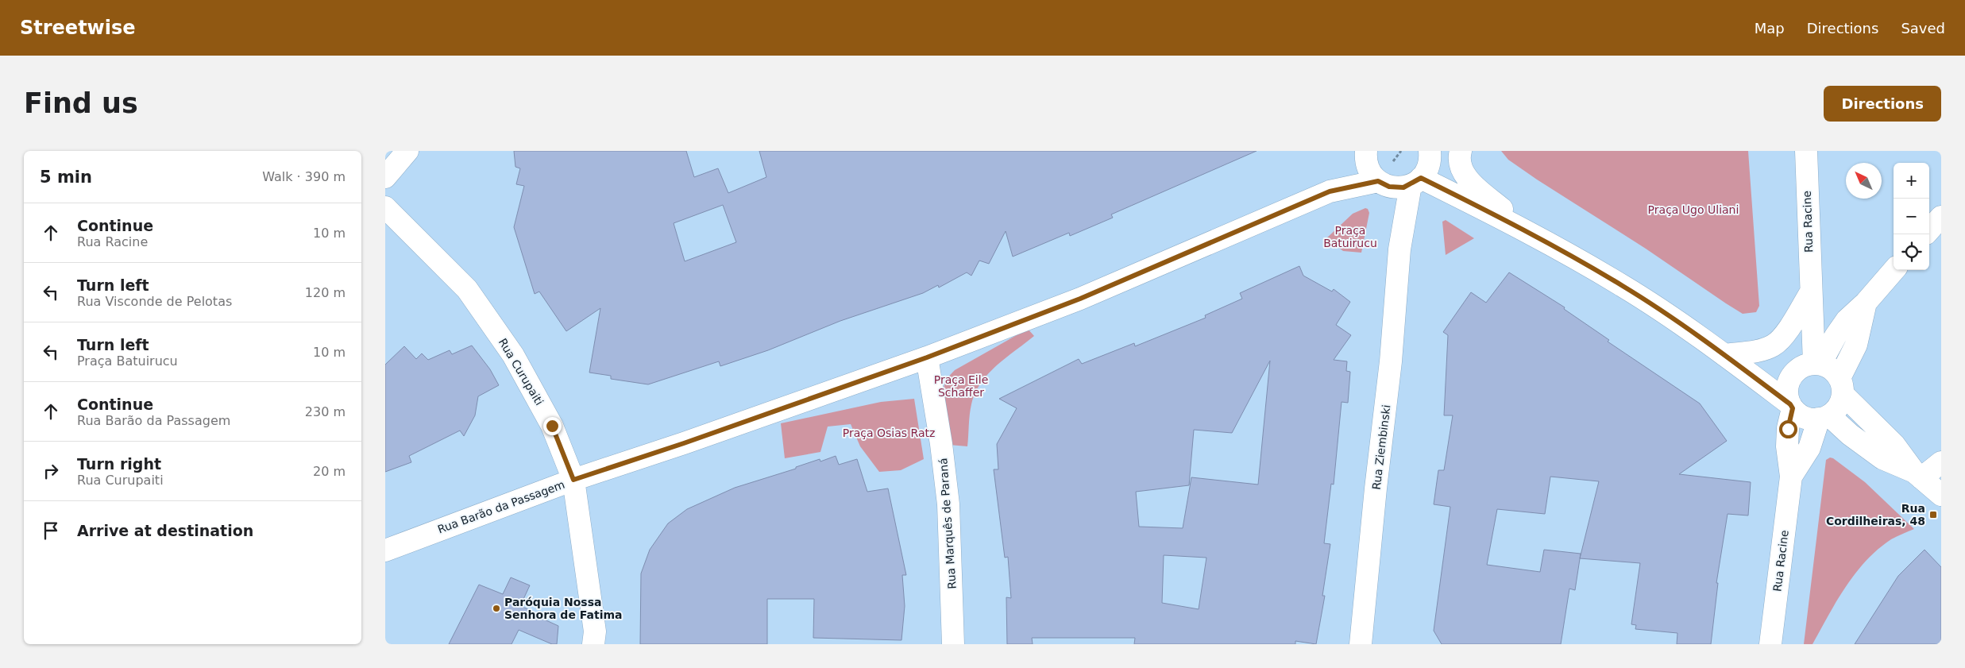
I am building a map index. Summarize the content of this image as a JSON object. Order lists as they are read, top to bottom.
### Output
{
  "streets": {
    "street": [
      "Rua Racine",
      "Rua Curupaiti",
      "Rua Ziembinski",
      "Rua Barão da Passagem",
      "Rua Marquês de Paraná"
    ]
  },
  "crossings": [
    ["Rua Curupaiti", "Rua Barão da Passagem"],
    ["Rua Ziembinski", "Rua Barão da Passagem"],
    ["Rua Barão da Passagem", "Rua Marquês de Paraná"]
  ],
  "parks": [
    "Praça Ugo Uliani",
    "Praça Batuirucu",
    "Praça Eile Schaffer",
    "Praça Osias Ratz"
  ],
  "places": {
    "transit": ["Rua Cordilheiras, 48"],
    "other": ["Paróquia Nossa Senhora de Fatima"]
  },
  "north": "top left",
  "page": {
    "header": "Streetwise",
    "nav": ["Map", "Directions", "Saved"],
    "buttons": "Directions",
    "title": "Find us",
    "heading": ["5 min", "Walk · 390 m"],
    "map_buttons": ["+", "−"],
    "list": [
      ["Continue", "Rua Racine", "10 m"],
      ["Turn left", "Rua Visconde de Pelotas", "120 m"],
      ["Turn left", "Praça Batuirucu", "10 m"],
      ["Continue", "Rua Barão da Passagem", "230 m"],
      ["Turn right", "Rua Curupaiti", "20 m"],
      "Arrive at destination"
    ]
  }
}
